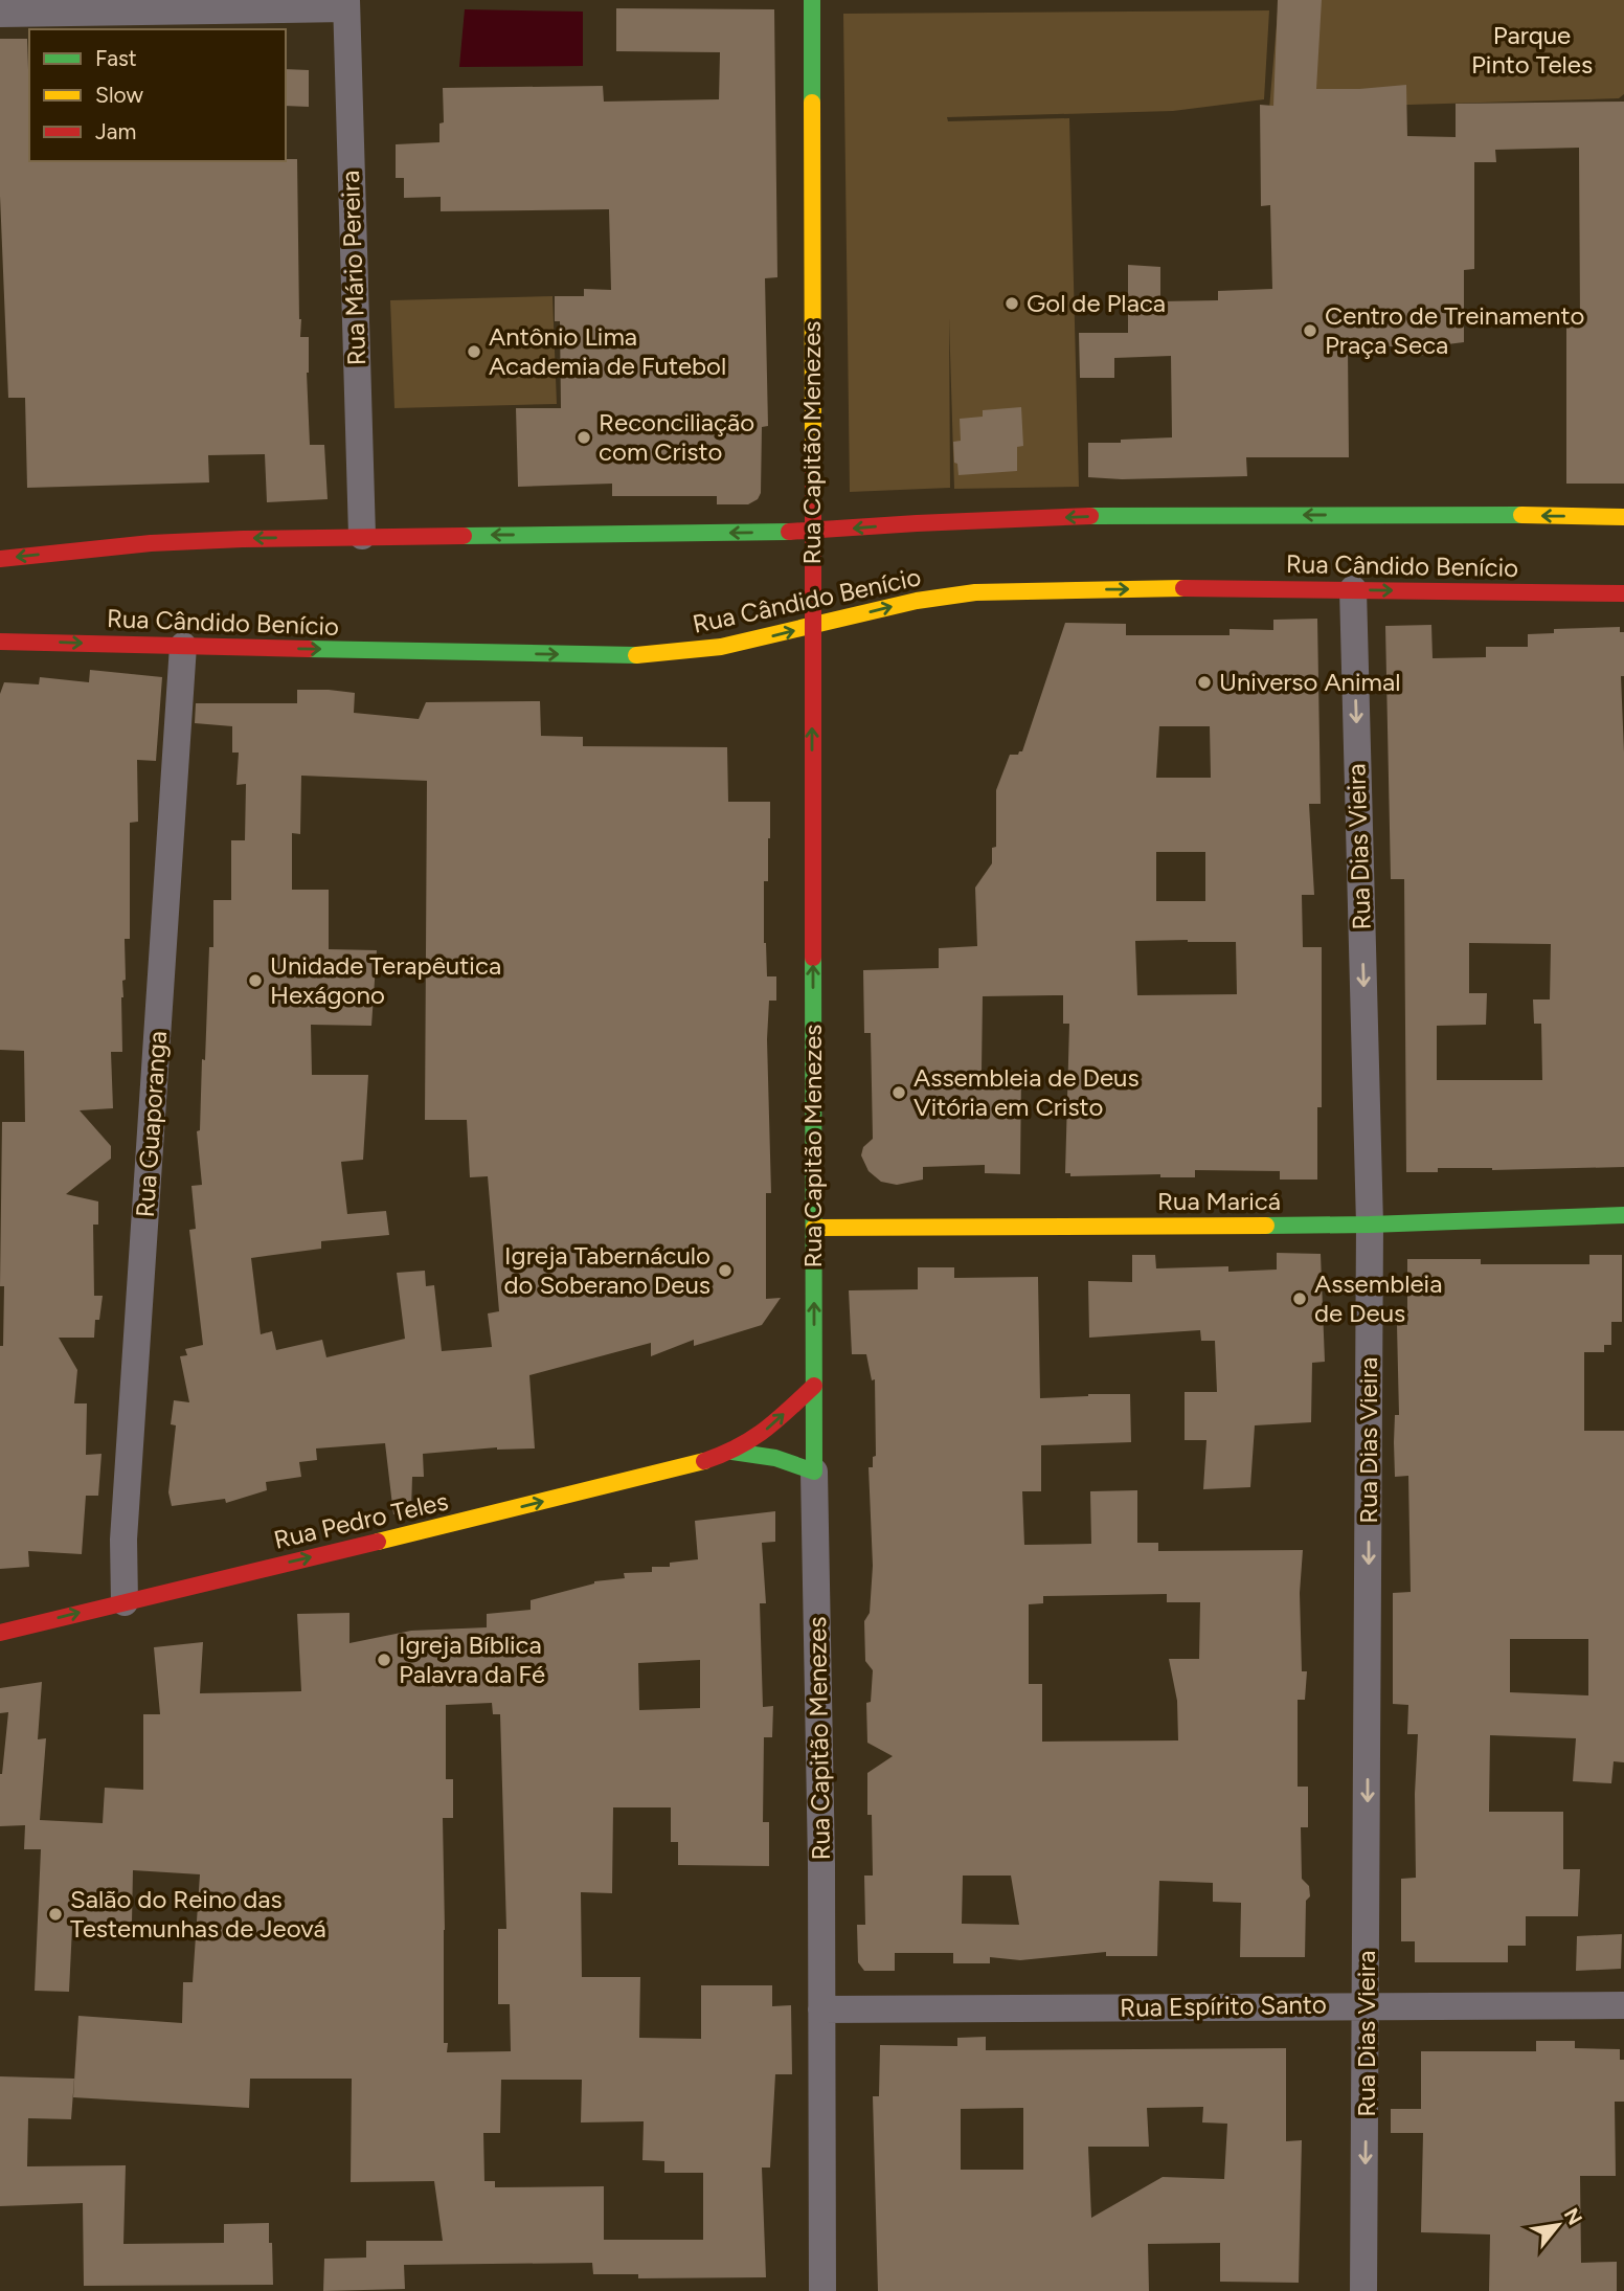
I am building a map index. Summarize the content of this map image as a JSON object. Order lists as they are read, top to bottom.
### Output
{
  "streets": {
    "main road": [
      "Rua Capitão Menezes",
      "Rua Cândido Benício",
      "Rua Maricá",
      "Rua Pedro Teles"
    ],
    "street": [
      "Rua Mário Pereira",
      "Rua Dias Vieira",
      "Rua Guaporanga",
      "Rua Espírito Santo"
    ]
  },
  "crossings": [
    ["Rua Mário Pereira", "Rua Cândido Benício"],
    ["Rua Capitão Menezes", "Rua Cândido Benício"],
    ["Rua Capitão Menezes", "Rua Maricá"],
    ["Rua Capitão Menezes", "Rua Pedro Teles"],
    ["Rua Capitão Menezes", "Rua Espírito Santo"],
    ["Rua Cândido Benício", "Rua Dias Vieira"],
    ["Rua Cândido Benício", "Rua Guaporanga"],
    ["Rua Dias Vieira", "Rua Maricá"],
    ["Rua Dias Vieira", "Rua Espírito Santo"],
    ["Rua Guaporanga", "Rua Pedro Teles"]
  ],
  "one_way": ["Rua Dias Vieira", "Rua Pedro Teles"],
  "parks": ["Parque Pinto Teles"],
  "places": [
    "Gol de Placa",
    "Centro de Treinamento Praça Seca",
    "Antônio Lima Academia de Futebol",
    "Reconciliação com Cristo",
    "Universo Animal",
    "Unidade Terapêutica Hexágono",
    "Assembleia de Deus Vitória em Cristo",
    "Igreja Tabernáculo do Soberano Deus",
    "Assembleia de Deus",
    "Igreja Bíblica Palavra da Fé",
    "Salão do Reino das Testemunhas de Jeová"
  ],
  "legend": ["Fast", "Slow", "Jam"],
  "north": "top right"
}
